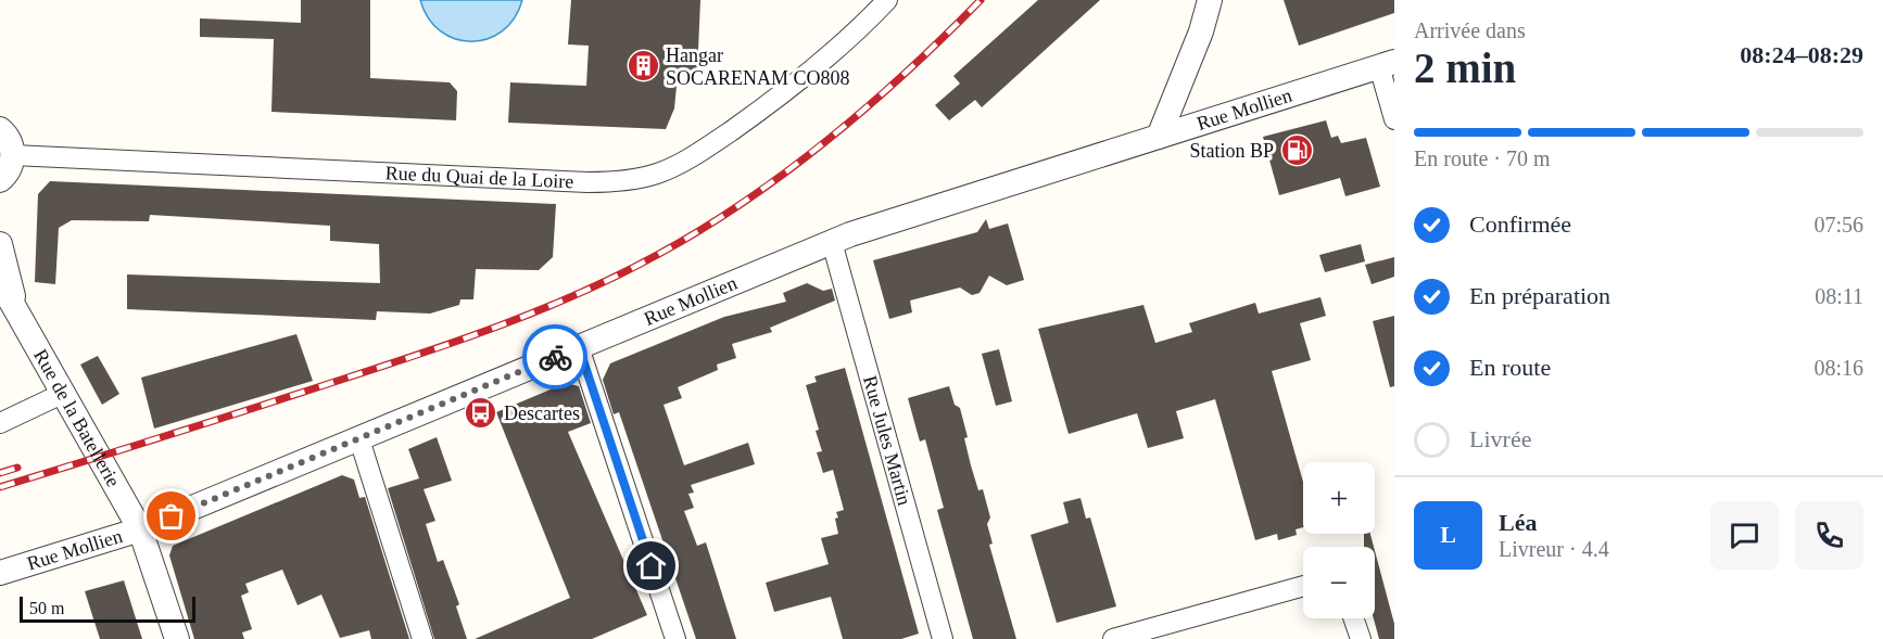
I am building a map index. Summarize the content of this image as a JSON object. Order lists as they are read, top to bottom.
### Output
{
  "streets": {
    "street": [
      "Rue Mollien",
      "Rue du Quai de la Loire",
      "Rue de la Batellerie",
      "Rue Jules Martin"
    ]
  },
  "crossings": [
    ["Rue Mollien", "Rue de la Batellerie"],
    ["Rue Mollien", "Rue Jules Martin"]
  ],
  "places": {
    "building": ["Hangar SOCARENAM CO808"],
    "fuel station": ["Station BP"],
    "bus stop": ["Descartes"]
  },
  "scale_bar": "50 m",
  "page": {
    "heading": ["2 min", "Arrivée dans", "08:24–08:29"],
    "panel": ["Léa", "Livreur · 4.4"],
    "bar": "En route · 70 m",
    "list": [
      ["Confirmée", "07:56"],
      ["En préparation", "08:11"],
      ["En route", "08:16"],
      "Livrée"
    ],
    "map_buttons": ["+", "−"],
    "round": "L",
    "scale": "50 m"
  }
}
